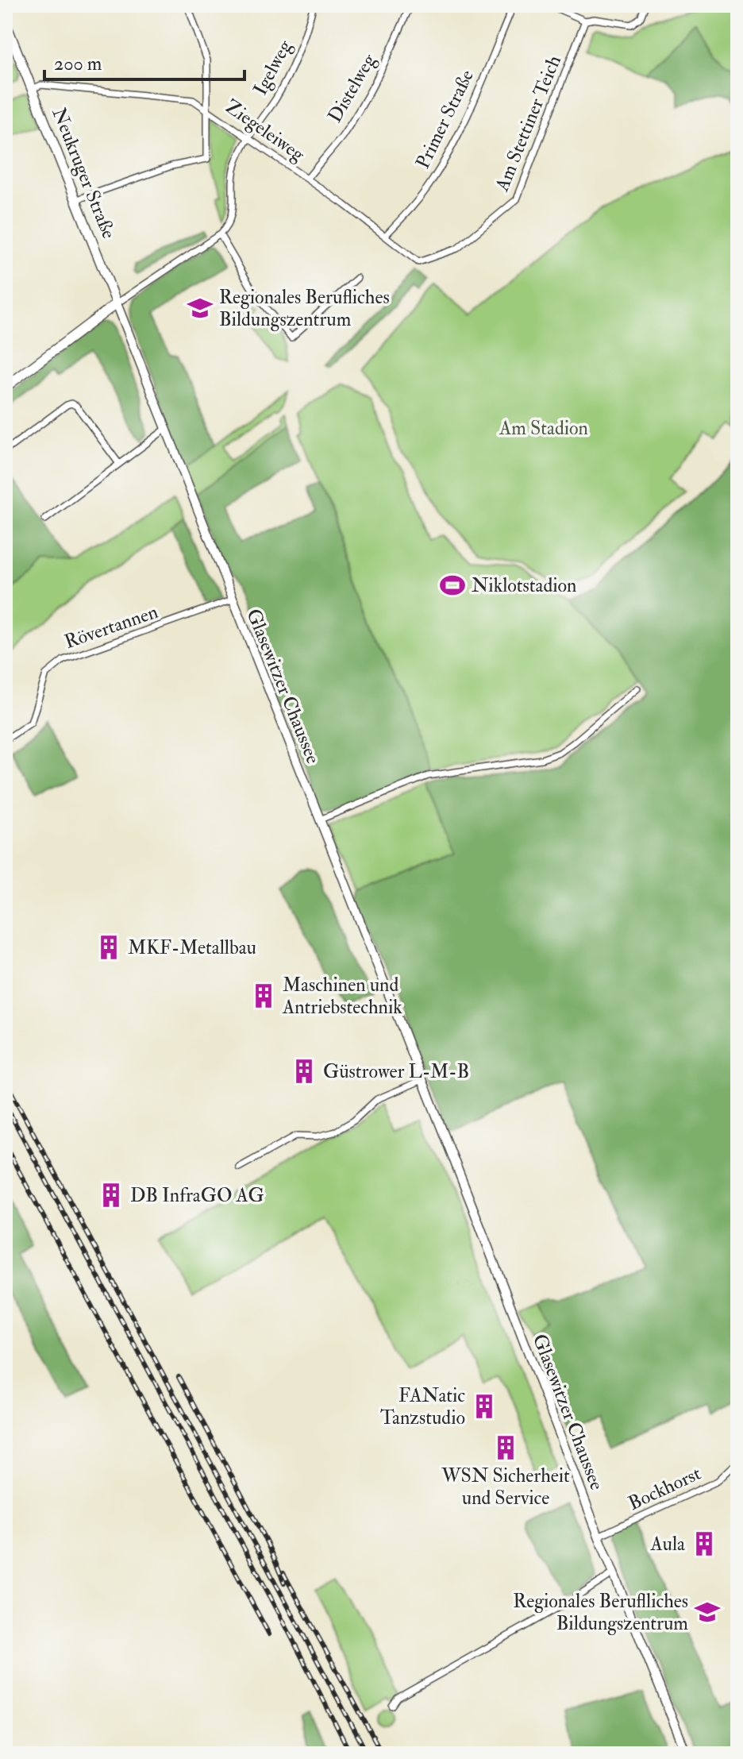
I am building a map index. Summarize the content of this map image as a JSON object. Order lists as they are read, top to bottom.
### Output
{
  "streets": {
    "main road": ["Neukruger Straße", "Glasewitzer Chaussee"],
    "street": [
      "Igelweg",
      "Distelweg",
      "Primer Straße",
      "Am Stettiner Teich",
      "Ziegeleiweg",
      "Rövertannen",
      "Bockhorst"
    ]
  },
  "crossings": [
    ["Igelweg", "Ziegeleiweg"],
    ["Distelweg", "Ziegeleiweg"],
    ["Primer Straße", "Ziegeleiweg"],
    ["Am Stettiner Teich", "Ziegeleiweg"],
    ["Ziegeleiweg", "Neukruger Straße"],
    ["Neukruger Straße", "Glasewitzer Chaussee"],
    ["Rövertannen", "Glasewitzer Chaussee"],
    ["Glasewitzer Chaussee", "Bockhorst"]
  ],
  "parks": ["Am Stadion"],
  "places": {
    "school or university": ["Regionales Berufliches Bildungszentrum", "Regionales Beruflliches Bildungszentrum"],
    "sports": ["Niklotstadion"],
    "building": [
      "MKF-Metallbau",
      "Maschinen und Antriebstechnik",
      "Güstrower L-M-B",
      "DB InfraGO AG",
      "FANatic Tanzstudio",
      "WSN Sicherheit und Service",
      "Aula"
    ]
  },
  "scale_bar": "200 m"
}
